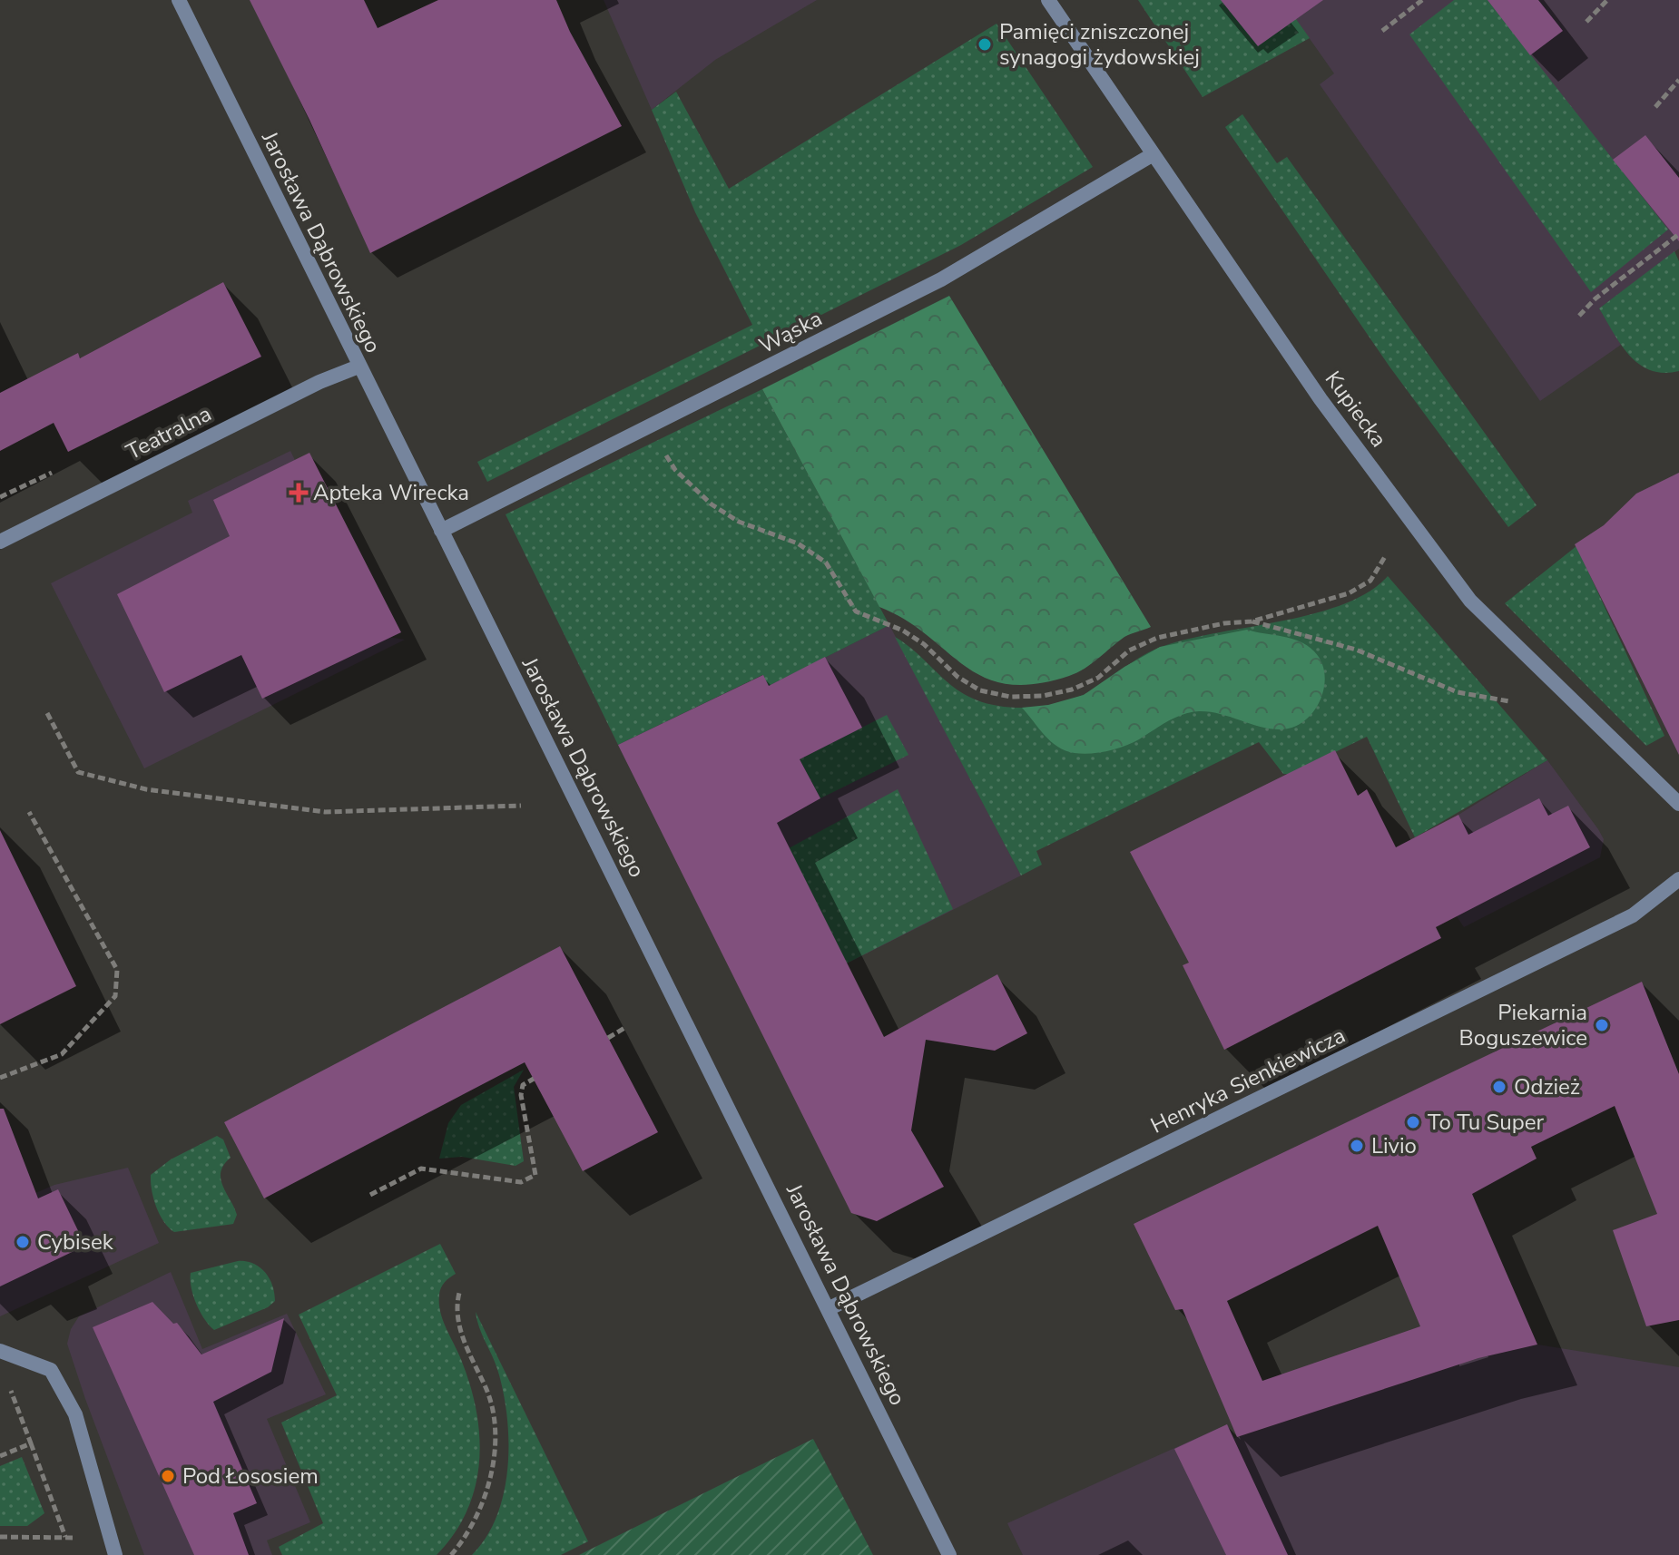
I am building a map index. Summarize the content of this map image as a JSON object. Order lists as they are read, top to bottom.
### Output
{
  "streets": {
    "street": [
      "Jarosława Dąbrowskiego",
      "Wąska",
      "Kupiecka",
      "Teatralna",
      "Henryka Sienkiewicza"
    ]
  },
  "crossings": [
    ["Jarosława Dąbrowskiego", "Wąska"],
    ["Jarosława Dąbrowskiego", "Teatralna"],
    ["Jarosława Dąbrowskiego", "Henryka Sienkiewicza"],
    ["Wąska", "Kupiecka"]
  ],
  "places": {
    "other": [
      "Pamięci zniszczonej synagogi żydowskiej",
      "Piekarnia Boguszewice",
      "Odzież",
      "To Tu Super",
      "Livio",
      "Cybisek",
      "Pod Łososiem"
    ],
    "health": ["Apteka Wirecka"]
  }
}
